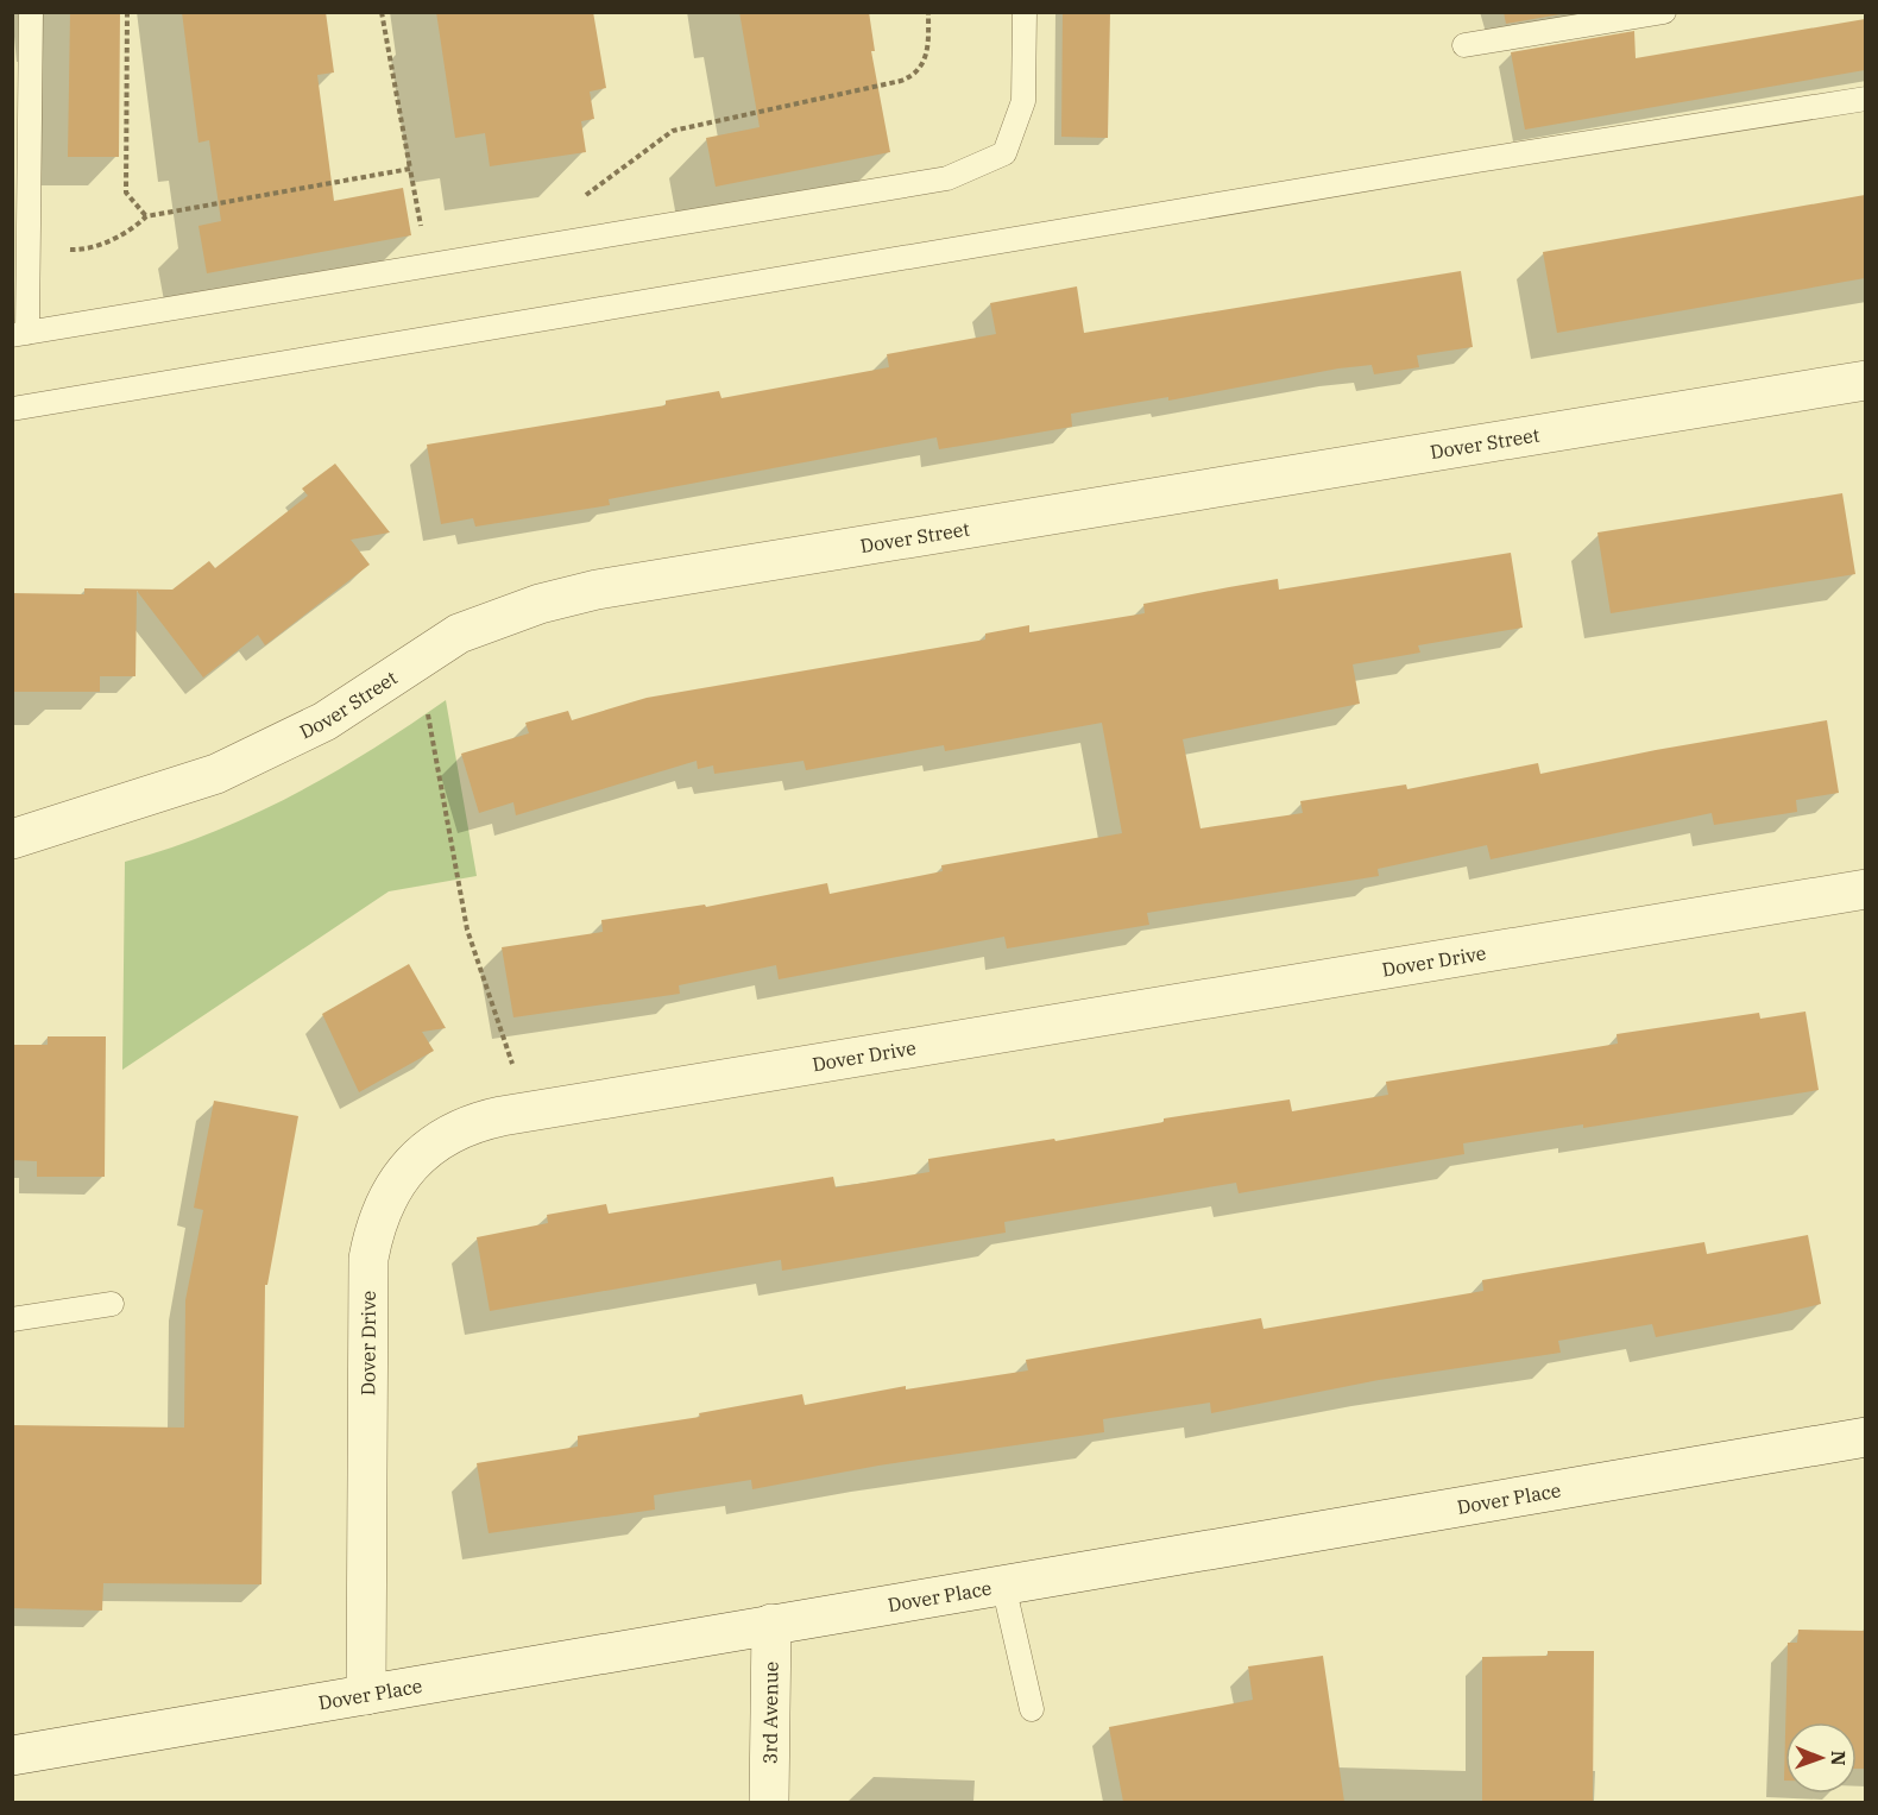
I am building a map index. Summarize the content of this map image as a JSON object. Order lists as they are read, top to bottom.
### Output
{
  "streets": {
    "street": [
      "Dover Street",
      "Dover Drive",
      "Dover Place",
      "3rd Avenue"
    ]
  },
  "crossings": [
    ["Dover Drive", "Dover Place"],
    ["Dover Place", "3rd Avenue"]
  ],
  "north": "right"
}
